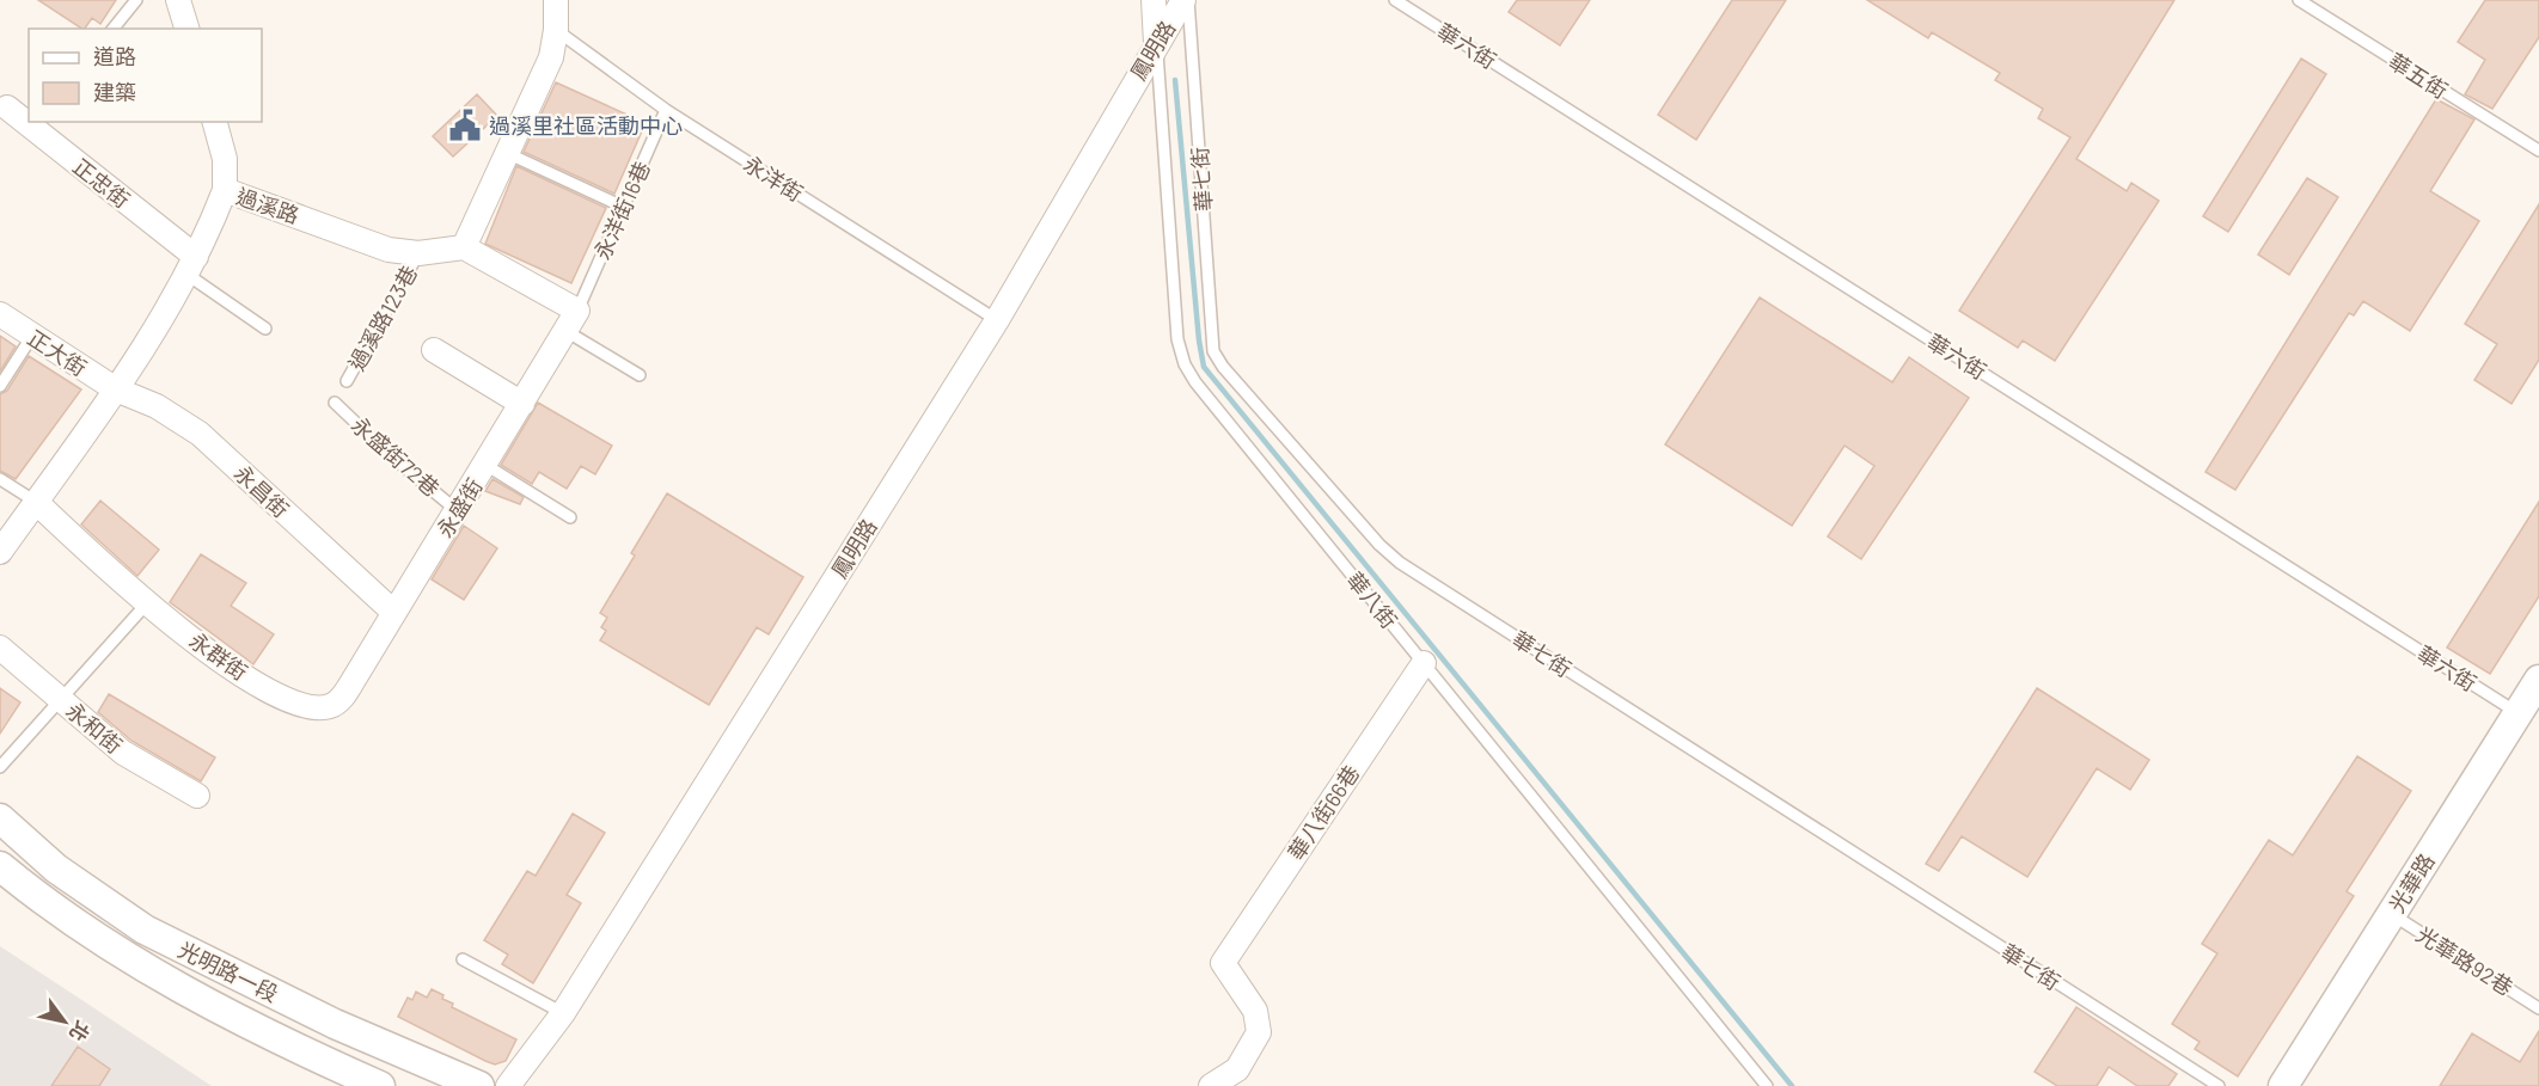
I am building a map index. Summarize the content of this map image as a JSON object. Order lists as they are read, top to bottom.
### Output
{
  "streets": {
    "street": [
      "鳳明路",
      "正忠街",
      "過溪路",
      "正大街",
      "永昌街",
      "永盛街",
      "永群街",
      "永和街",
      "華八街66巷",
      "光華路",
      "光明路一段"
    ],
    "lane": [
      "華六街",
      "華五街",
      "永洋街",
      "華七街",
      "永洋街16巷",
      "過溪路123巷",
      "永盛街72巷",
      "華八街",
      "光華路92巷"
    ]
  },
  "crossings": [
    ["華六街", "光華路"],
    ["鳳明路", "永洋街"],
    ["鳳明路", "華七街"],
    ["鳳明路", "華八街"],
    ["永洋街", "永洋街16巷"],
    ["正忠街", "過溪路"],
    ["過溪路", "過溪路123巷"],
    ["過溪路", "正大街"],
    ["過溪路", "永昌街"],
    ["過溪路", "永群街"],
    ["永洋街16巷", "永盛街"],
    ["正大街", "永昌街"],
    ["永盛街72巷", "永盛街"],
    ["永昌街", "永盛街"],
    ["永昌街", "永群街"],
    ["永盛街", "永群街"],
    ["華八街", "華八街66巷"],
    ["光華路", "光華路92巷"]
  ],
  "places": {
    "public building": ["過溪里社區活動中心"]
  },
  "legend": ["道路", "建築"],
  "north": "bottom right"
}
